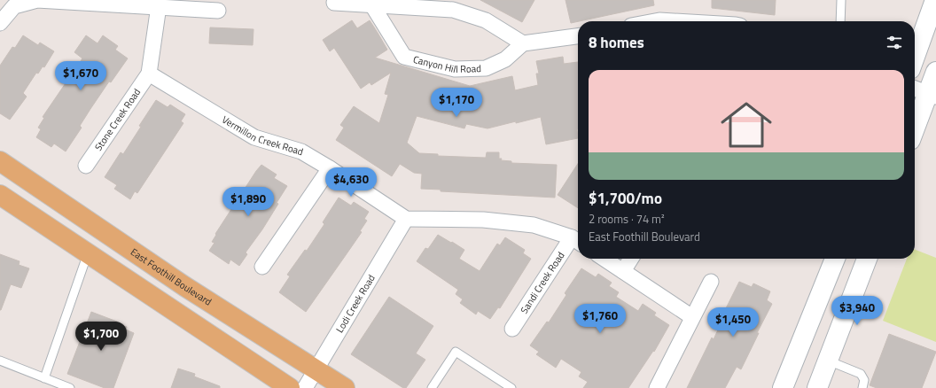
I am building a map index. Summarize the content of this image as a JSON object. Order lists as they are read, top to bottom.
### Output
{
  "streets": {
    "main road": ["East Foothill Boulevard"],
    "street": [
      "Canyon Hill Road",
      "Stone Creek Road",
      "Vermillon Creek Road",
      "Sandi Creek Road",
      "Lodi Creek Road"
    ]
  },
  "crossings": [
    ["Stone Creek Road", "Vermillon Creek Road"],
    ["Vermillon Creek Road", "Lodi Creek Road"],
    ["East Foothill Boulevard", "Lodi Creek Road"]
  ],
  "page": {
    "heading": "8 homes",
    "price": [
      "$1,670",
      "$1,170",
      "$4,630",
      "$1,890",
      "$3,940",
      "$1,760",
      "$1,450",
      "$1,700"
    ],
    "list": [
      {
        "name": "$1,700/mo",
        "note": "2 rooms · 74 m² · East Foothill Boulevard"
      }
    ]
  }
}
